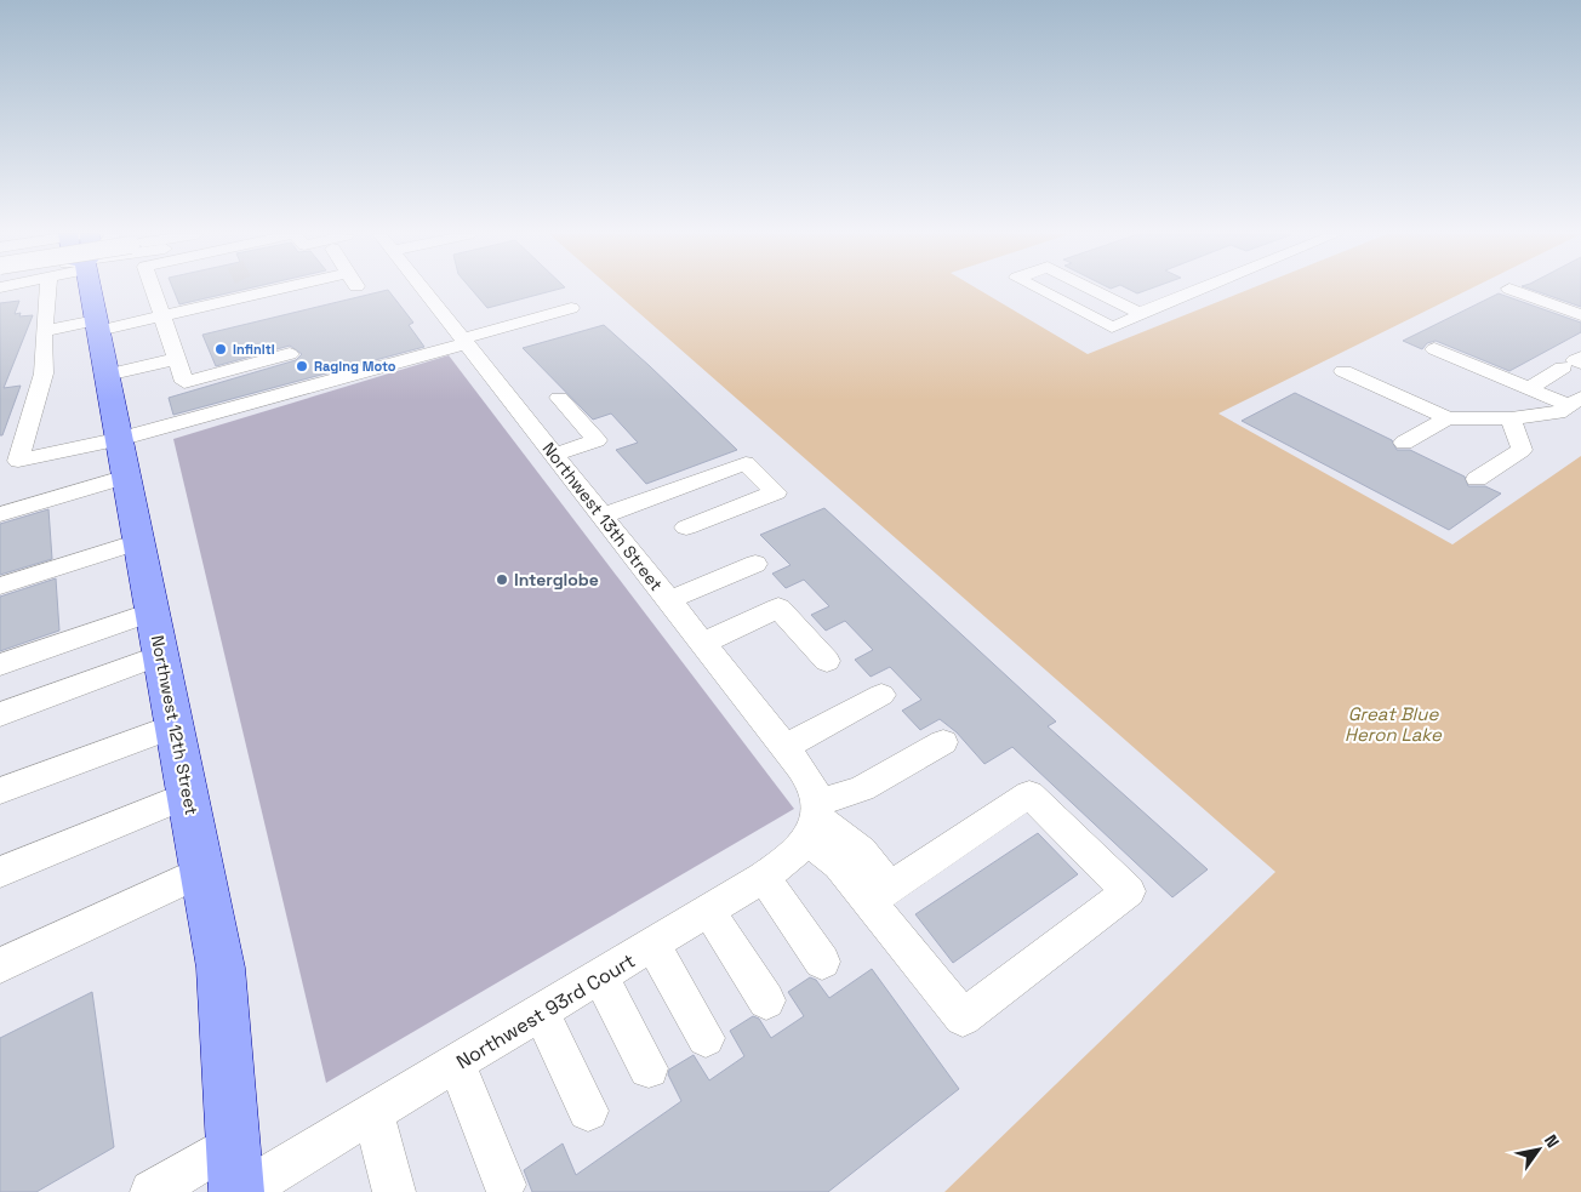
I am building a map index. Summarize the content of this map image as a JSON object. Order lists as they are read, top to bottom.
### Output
{
  "streets": {
    "main road": ["Northwest 12th Street"],
    "street": ["Northwest 13th Street", "Northwest 93rd Court"]
  },
  "crossings": [
    ["Northwest 13th Street", "Northwest 93rd Court"]
  ],
  "water": ["Great Blue Heron Lake"],
  "places": ["Infiniti", "Raging Moto", "Interglobe"],
  "north": "top right"
}
